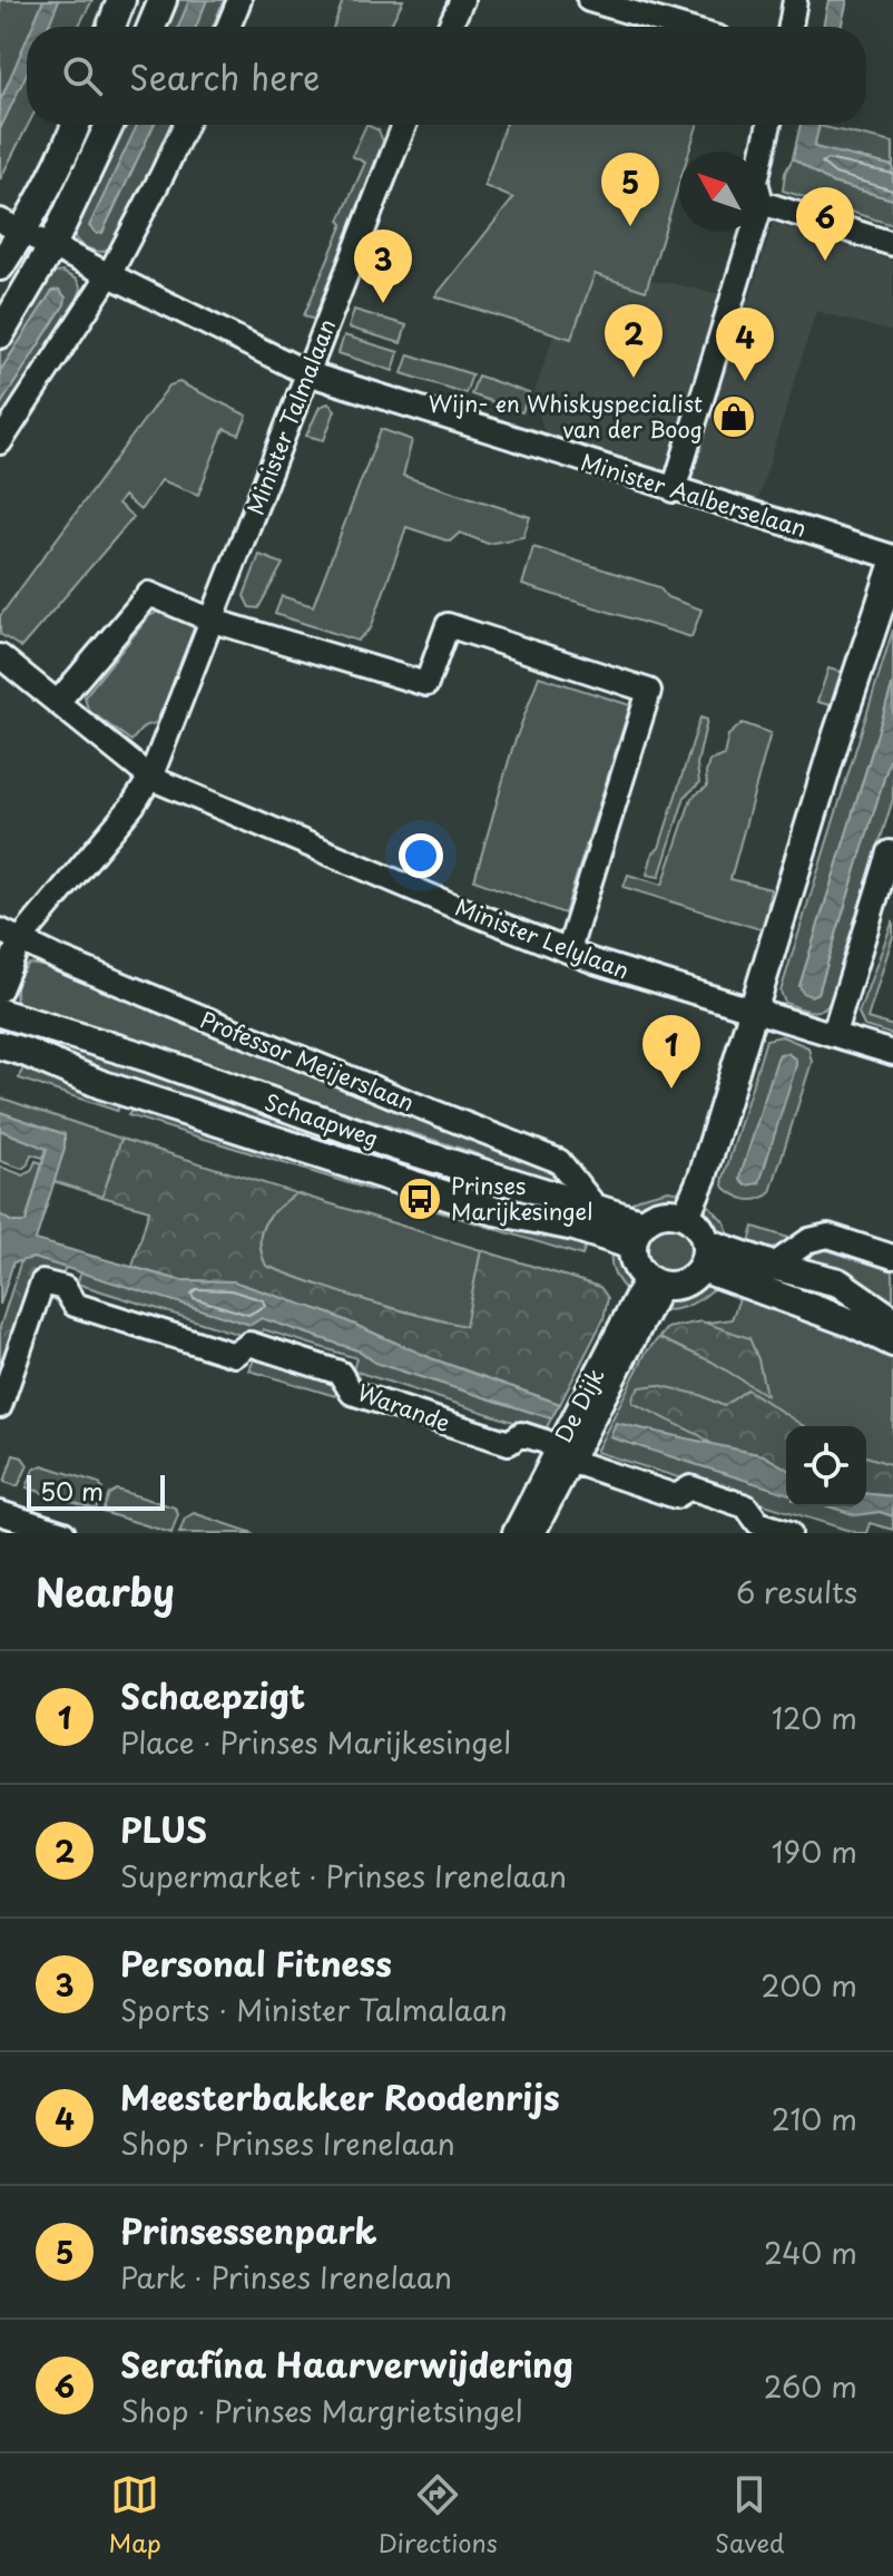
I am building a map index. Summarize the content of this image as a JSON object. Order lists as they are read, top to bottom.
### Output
{
  "streets": {
    "street": [
      "Minister Talmalaan",
      "Minister Aalberselaan",
      "Minister Lelylaan",
      "Professor Meijerslaan",
      "Schaapweg",
      "De Dijk",
      "Warande"
    ]
  },
  "crossings": [
    ["Minister Talmalaan", "Minister Aalberselaan"],
    ["Minister Talmalaan", "Minister Lelylaan"],
    ["Minister Talmalaan", "Professor Meijerslaan"],
    ["Professor Meijerslaan", "Schaapweg"],
    ["Schaapweg", "De Dijk"],
    ["De Dijk", "Warande"]
  ],
  "places": {
    "shop": ["Wijn- en Whiskyspecialist van der Boog"],
    "bus stop": ["Prinses Marijkesingel"]
  },
  "scale_bar": "50 m",
  "north": "top left",
  "page": {
    "search": "Search here",
    "pins": [
      "5",
      "6",
      "3",
      "2",
      "4",
      "1"
    ],
    "scale": "50 m",
    "heading": ["Nearby", "6 results"],
    "list": [
      {
        "mark": "1",
        "name": "Schaepzigt",
        "note": "Place · Prinses Marijkesingel",
        "value": "120 m"
      },
      {
        "mark": "2",
        "name": "PLUS",
        "note": "Supermarket · Prinses Irenelaan",
        "value": "190 m"
      },
      {
        "mark": "3",
        "name": "Personal Fitness",
        "note": "Sports · Minister Talmalaan",
        "value": "200 m"
      },
      {
        "mark": "4",
        "name": "Meesterbakker Roodenrijs",
        "note": "Shop · Prinses Irenelaan",
        "value": "210 m"
      },
      {
        "mark": "5",
        "name": "Prinsessenpark",
        "note": "Park · Prinses Irenelaan",
        "value": "240 m"
      },
      {
        "mark": "6",
        "name": "Serafína Haarverwijdering",
        "note": "Shop · Prinses Margrietsingel",
        "value": "260 m"
      }
    ],
    "nav": ["Map", "Directions", "Saved"]
  }
}
